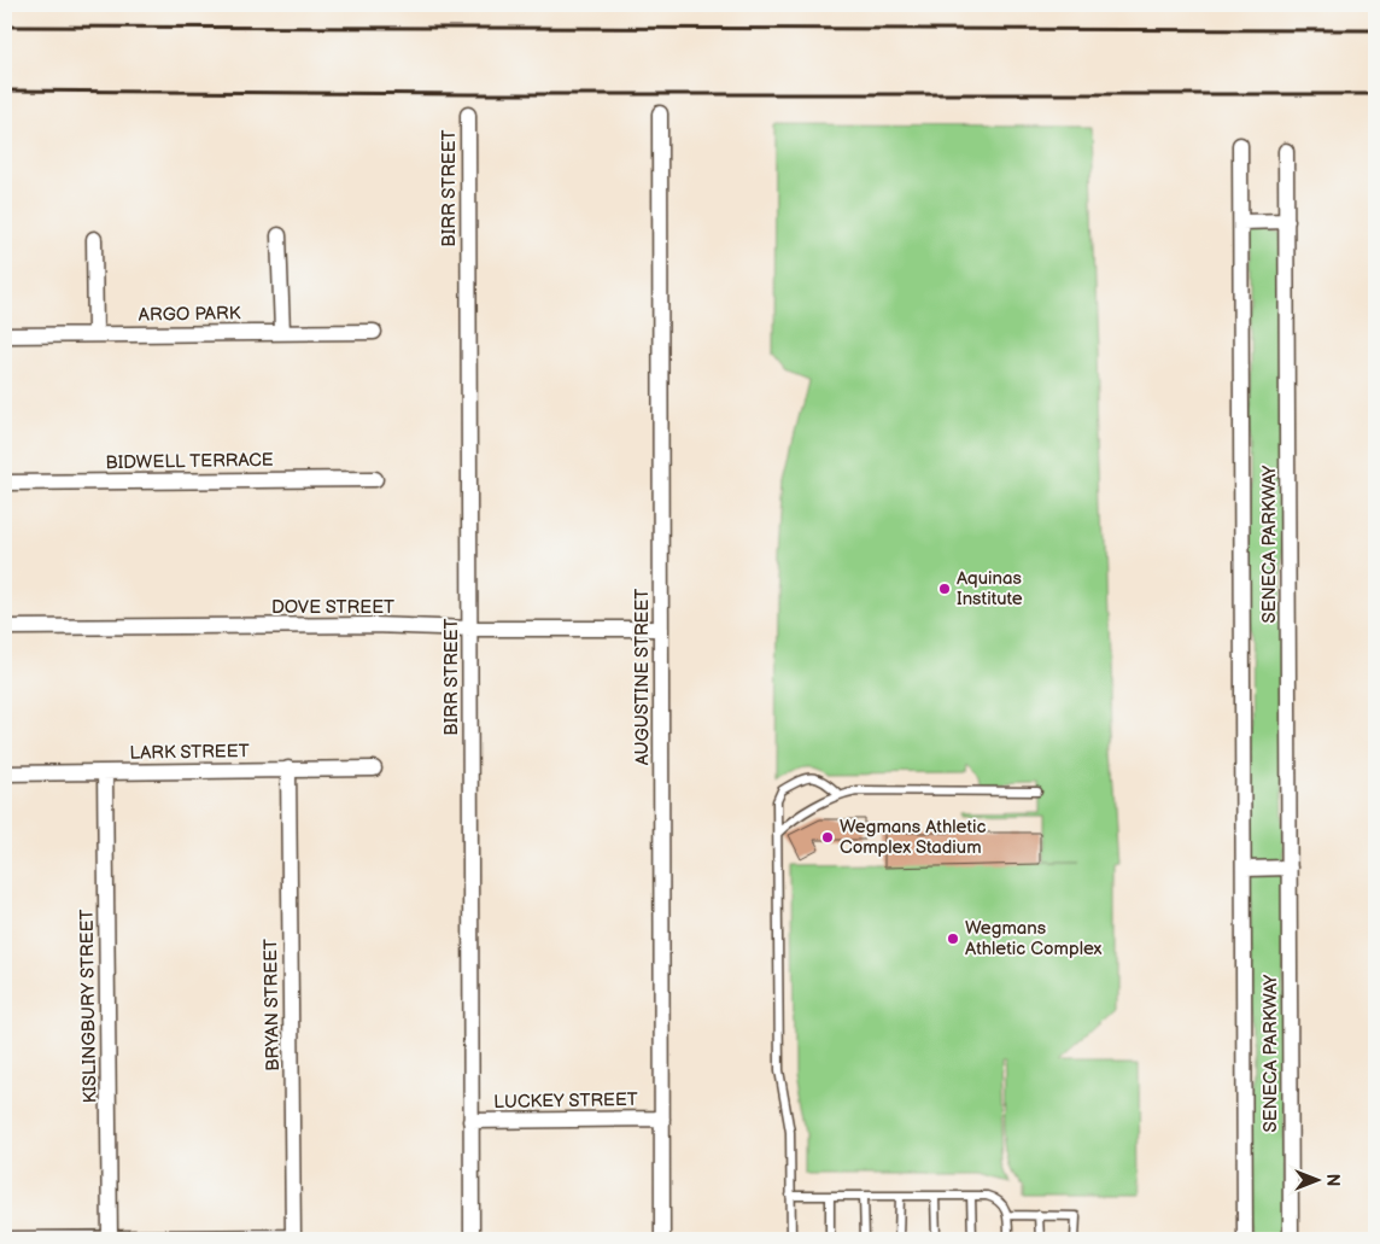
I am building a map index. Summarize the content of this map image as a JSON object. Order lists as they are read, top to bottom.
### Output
{
  "streets": {
    "street": [
      "BIRR STREET",
      "ARGO PARK",
      "BIDWELL TERRACE",
      "SENECA PARKWAY",
      "DOVE STREET",
      "AUGUSTINE STREET",
      "LARK STREET",
      "BRYAN STREET",
      "KISLINGBURY STREET",
      "LUCKEY STREET"
    ]
  },
  "crossings": [
    ["BIRR STREET", "DOVE STREET"],
    ["BIRR STREET", "LUCKEY STREET"],
    ["DOVE STREET", "AUGUSTINE STREET"],
    ["AUGUSTINE STREET", "LUCKEY STREET"],
    ["LARK STREET", "BRYAN STREET"],
    ["LARK STREET", "KISLINGBURY STREET"]
  ],
  "places": ["Aquinas Institute", "Wegmans Athletic Complex Stadium", "Wegmans Athletic Complex"],
  "north": "right"
}
